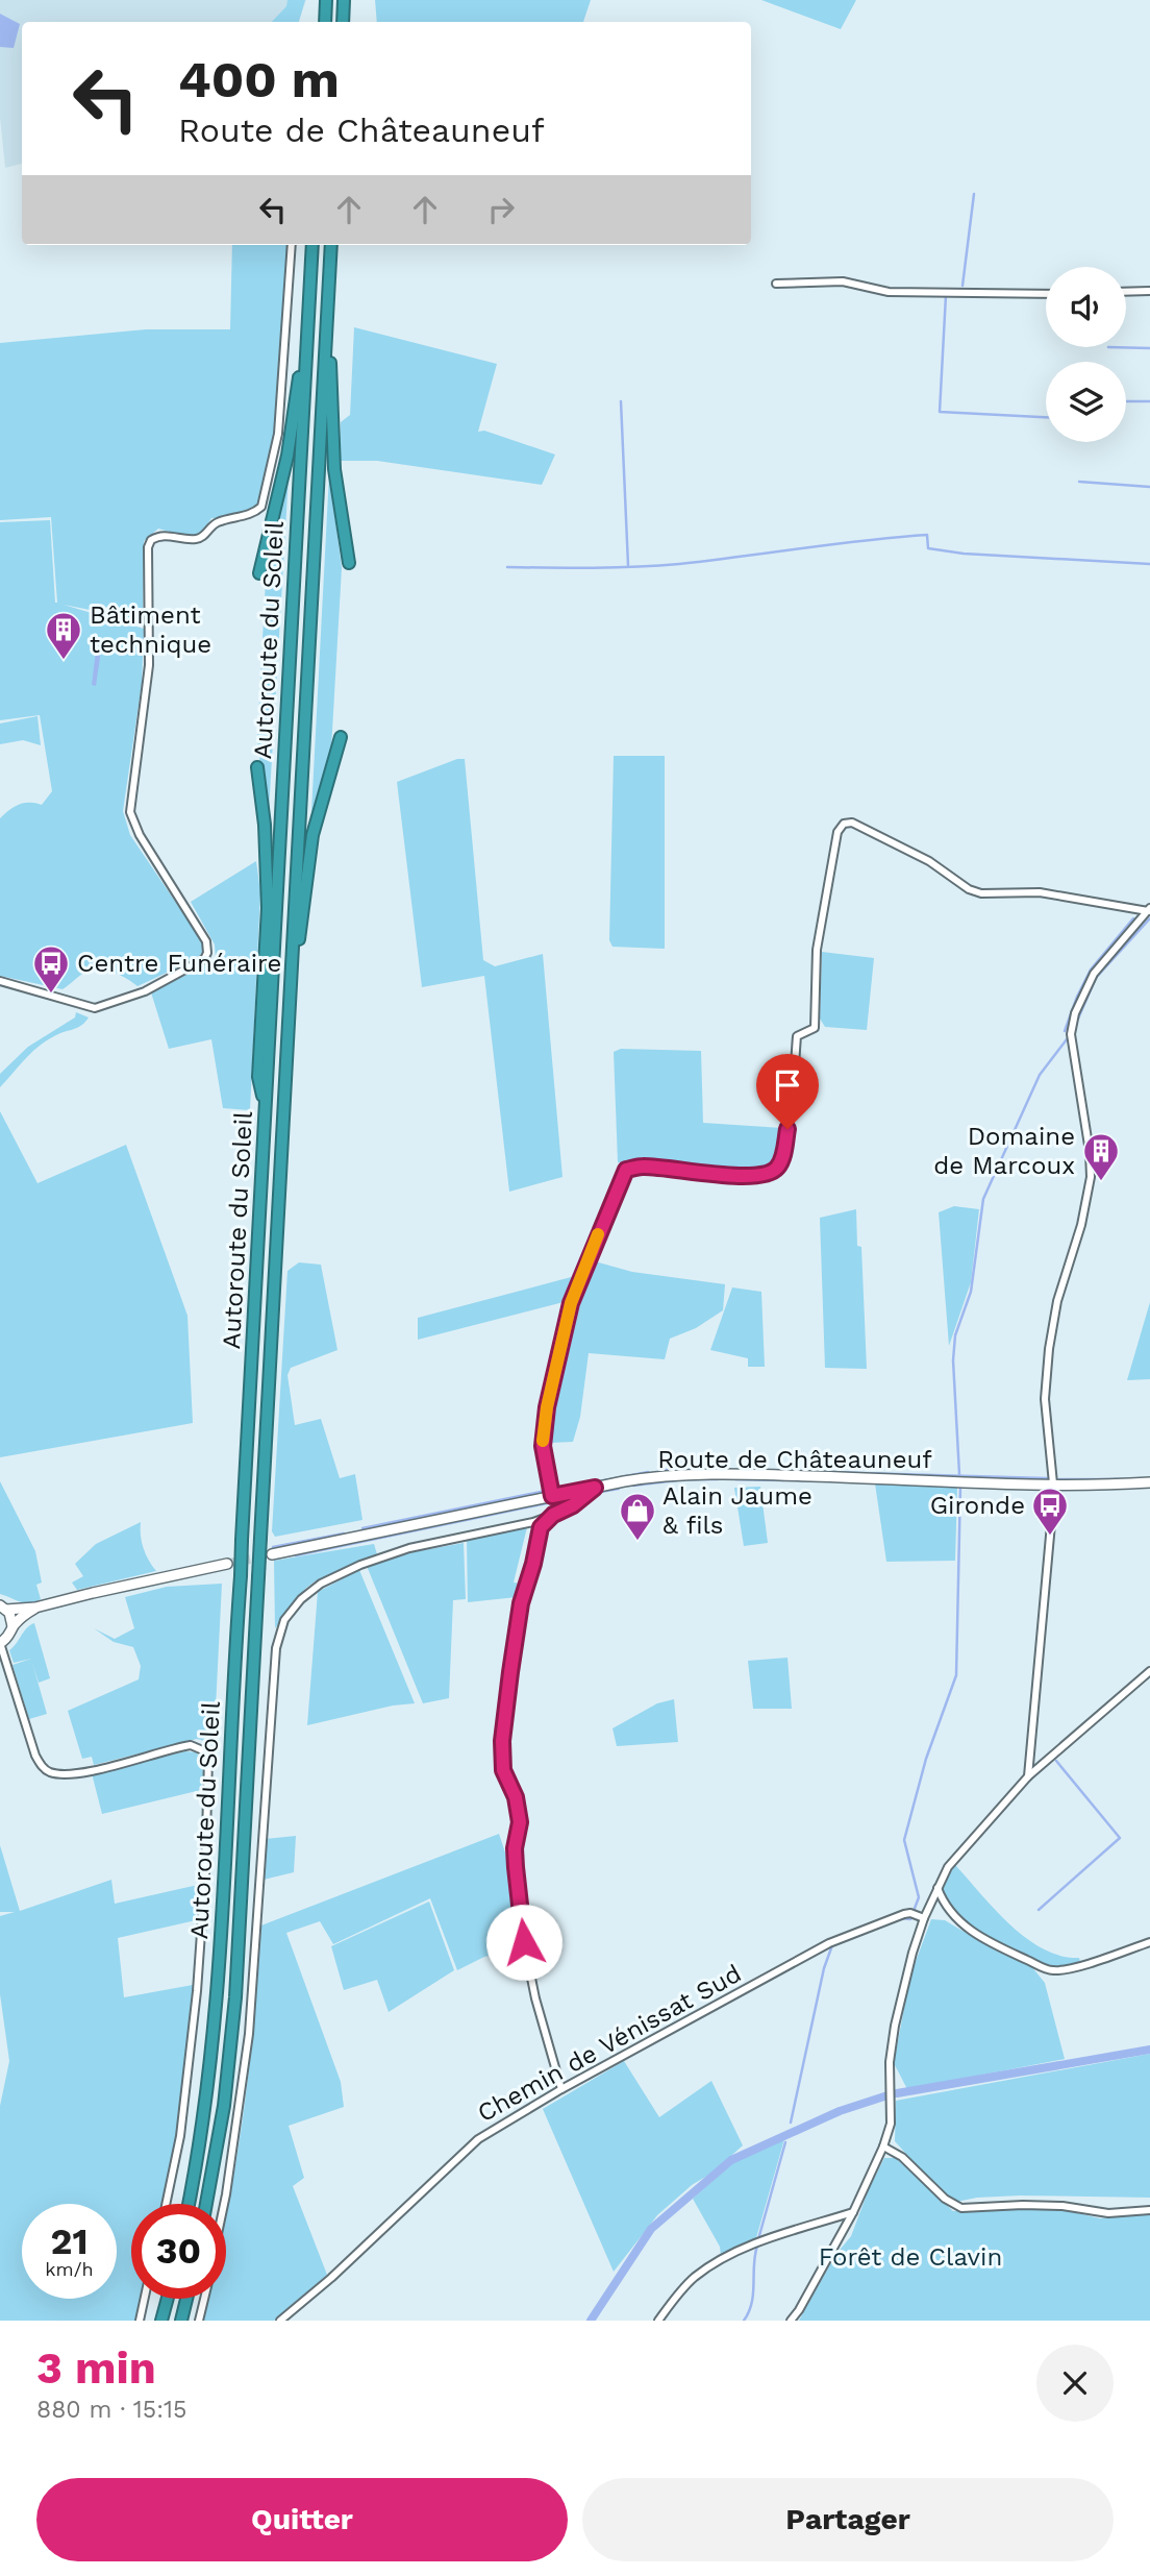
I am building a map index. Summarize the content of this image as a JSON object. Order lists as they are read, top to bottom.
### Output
{
  "streets": {
    "highway": ["Autoroute du Soleil"],
    "main road": ["Route de Châteauneuf"],
    "street": ["Chemin de Vénissat Sud"]
  },
  "parks": ["Forêt de Clavin"],
  "places": {
    "building": ["Bâtiment technique", "Domaine de Marcoux"],
    "bus stop": ["Centre Funéraire", "Gironde"],
    "shop": ["Alain Jaume & fils"]
  },
  "page": {
    "turn": ["400 m", "Route de Châteauneuf"],
    "speed": "21 km/h",
    "limit": "30",
    "heading": ["3 min", "880 m · 15:15"],
    "buttons": ["Quitter", "Partager"]
  }
}
